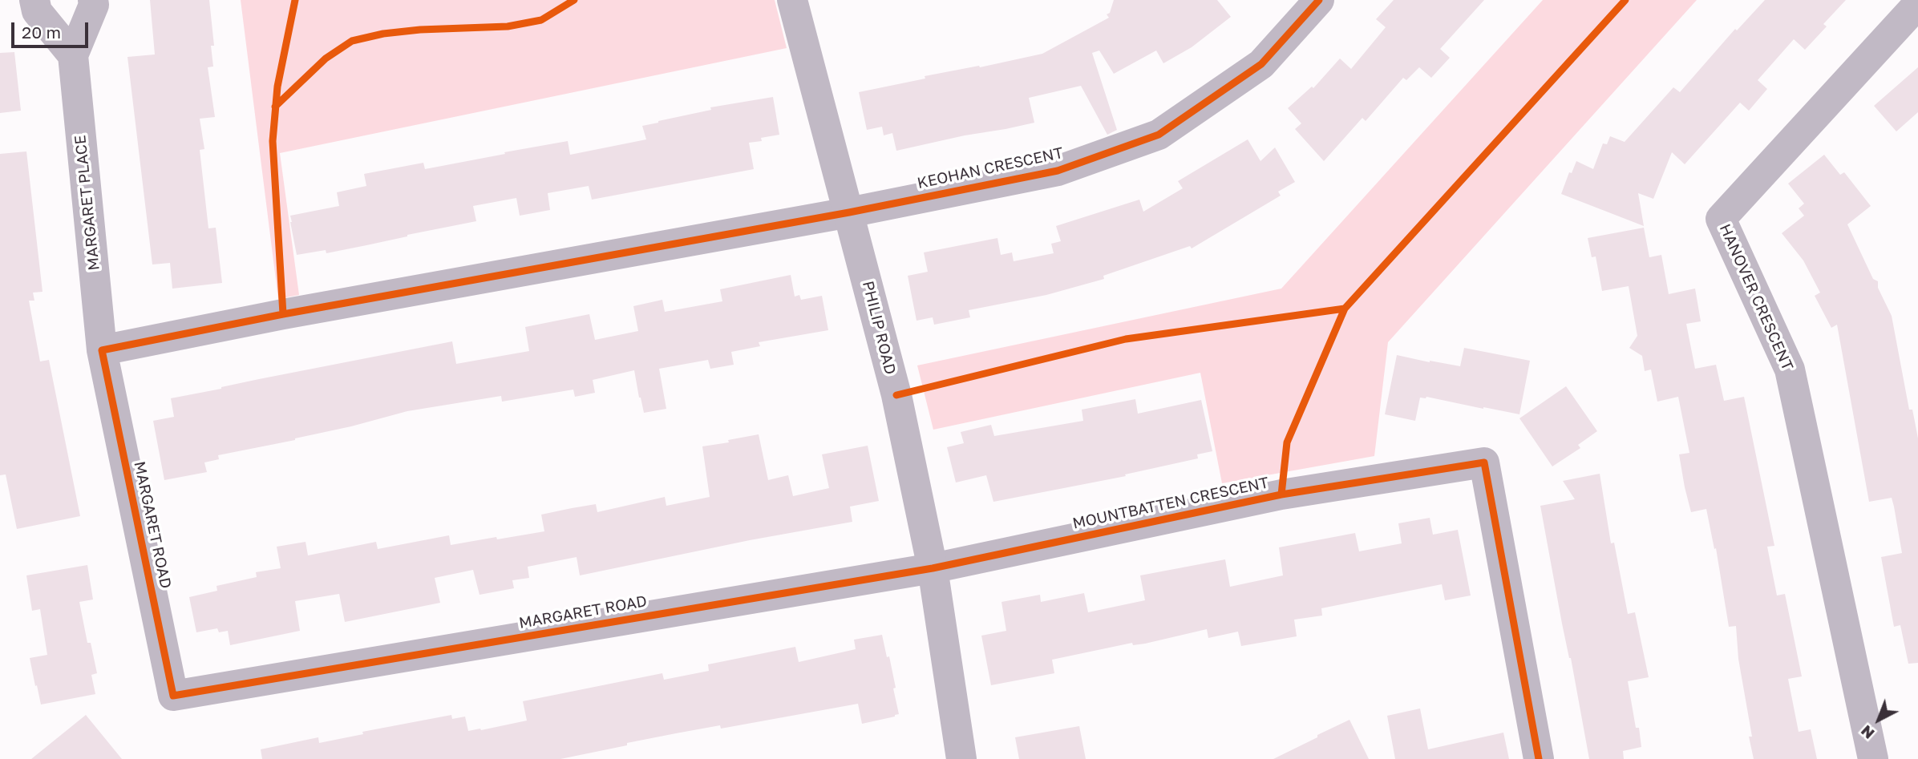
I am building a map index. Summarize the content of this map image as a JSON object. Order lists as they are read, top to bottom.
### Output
{
  "streets": {
    "street": [
      "KEOHAN CRESCENT",
      "MARGARET PLACE",
      "HANOVER CRESCENT",
      "PHILIP ROAD",
      "MOUNTBATTEN CRESCENT",
      "MARGARET ROAD"
    ]
  },
  "crossings": [
    ["KEOHAN CRESCENT", "PHILIP ROAD"],
    ["MARGARET PLACE", "MARGARET ROAD"],
    ["PHILIP ROAD", "MOUNTBATTEN CRESCENT"],
    ["PHILIP ROAD", "MARGARET ROAD"],
    ["MOUNTBATTEN CRESCENT", "MARGARET ROAD"]
  ],
  "scale_bar": "20 m",
  "north": "bottom left"
}
